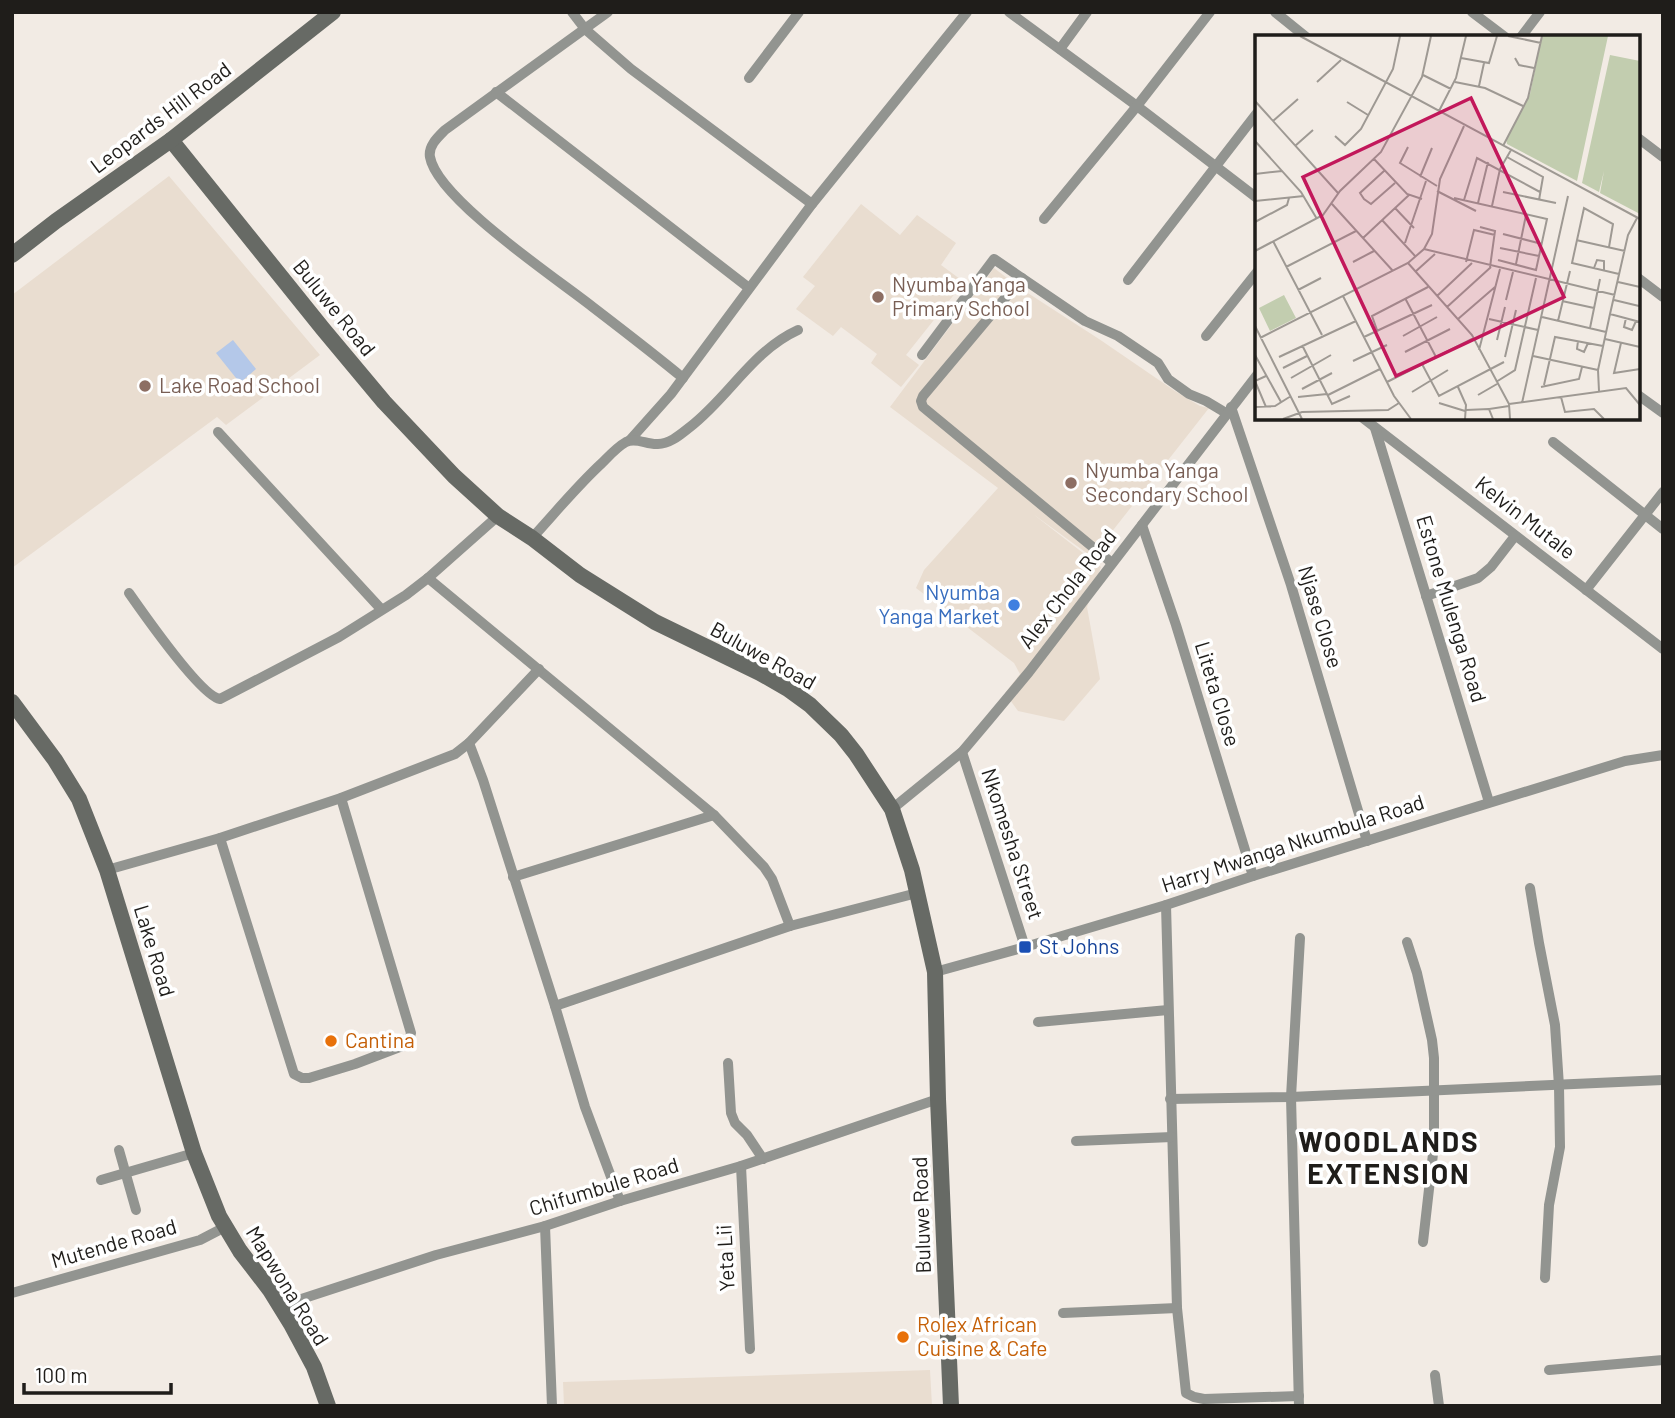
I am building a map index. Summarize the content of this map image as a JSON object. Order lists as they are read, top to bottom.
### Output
{
  "streets": {
    "street": [
      "Leopards Hill Road",
      "Buluwe Road",
      "Kelvin Mutale",
      "Alex Chola Road",
      "Estone Mulenga Road",
      "Njase Close",
      "Liteta Close",
      "Nkomesha Street",
      "Harry Mwanga Nkumbula Road",
      "Lake Road",
      "Chifumbule Road",
      "Mutende Road",
      "Yeta Lii",
      "Mapwona Road"
    ]
  },
  "crossings": [
    ["Leopards Hill Road", "Buluwe Road"],
    ["Buluwe Road", "Alex Chola Road"],
    ["Buluwe Road", "Harry Mwanga Nkumbula Road"],
    ["Buluwe Road", "Chifumbule Road"],
    ["Kelvin Mutale", "Estone Mulenga Road"],
    ["Alex Chola Road", "Njase Close"],
    ["Alex Chola Road", "Liteta Close"],
    ["Alex Chola Road", "Nkomesha Street"],
    ["Estone Mulenga Road", "Harry Mwanga Nkumbula Road"],
    ["Njase Close", "Harry Mwanga Nkumbula Road"],
    ["Liteta Close", "Harry Mwanga Nkumbula Road"],
    ["Nkomesha Street", "Harry Mwanga Nkumbula Road"],
    ["Lake Road", "Mutende Road"],
    ["Lake Road", "Mapwona Road"],
    ["Chifumbule Road", "Yeta Lii"],
    ["Chifumbule Road", "Mapwona Road"],
    ["Mutende Road", "Mapwona Road"]
  ],
  "districts": ["WOODLANDS EXTENSION"],
  "places": {
    "other": [
      "Nyumba Yanga Primary School",
      "Lake Road School",
      "Nyumba Yanga Secondary School",
      "Nyumba Yanga Market",
      "Cantina",
      "Rolex African Cuisine & Cafe"
    ],
    "transit": ["St Johns"]
  },
  "scale_bar": "100 m"
}
